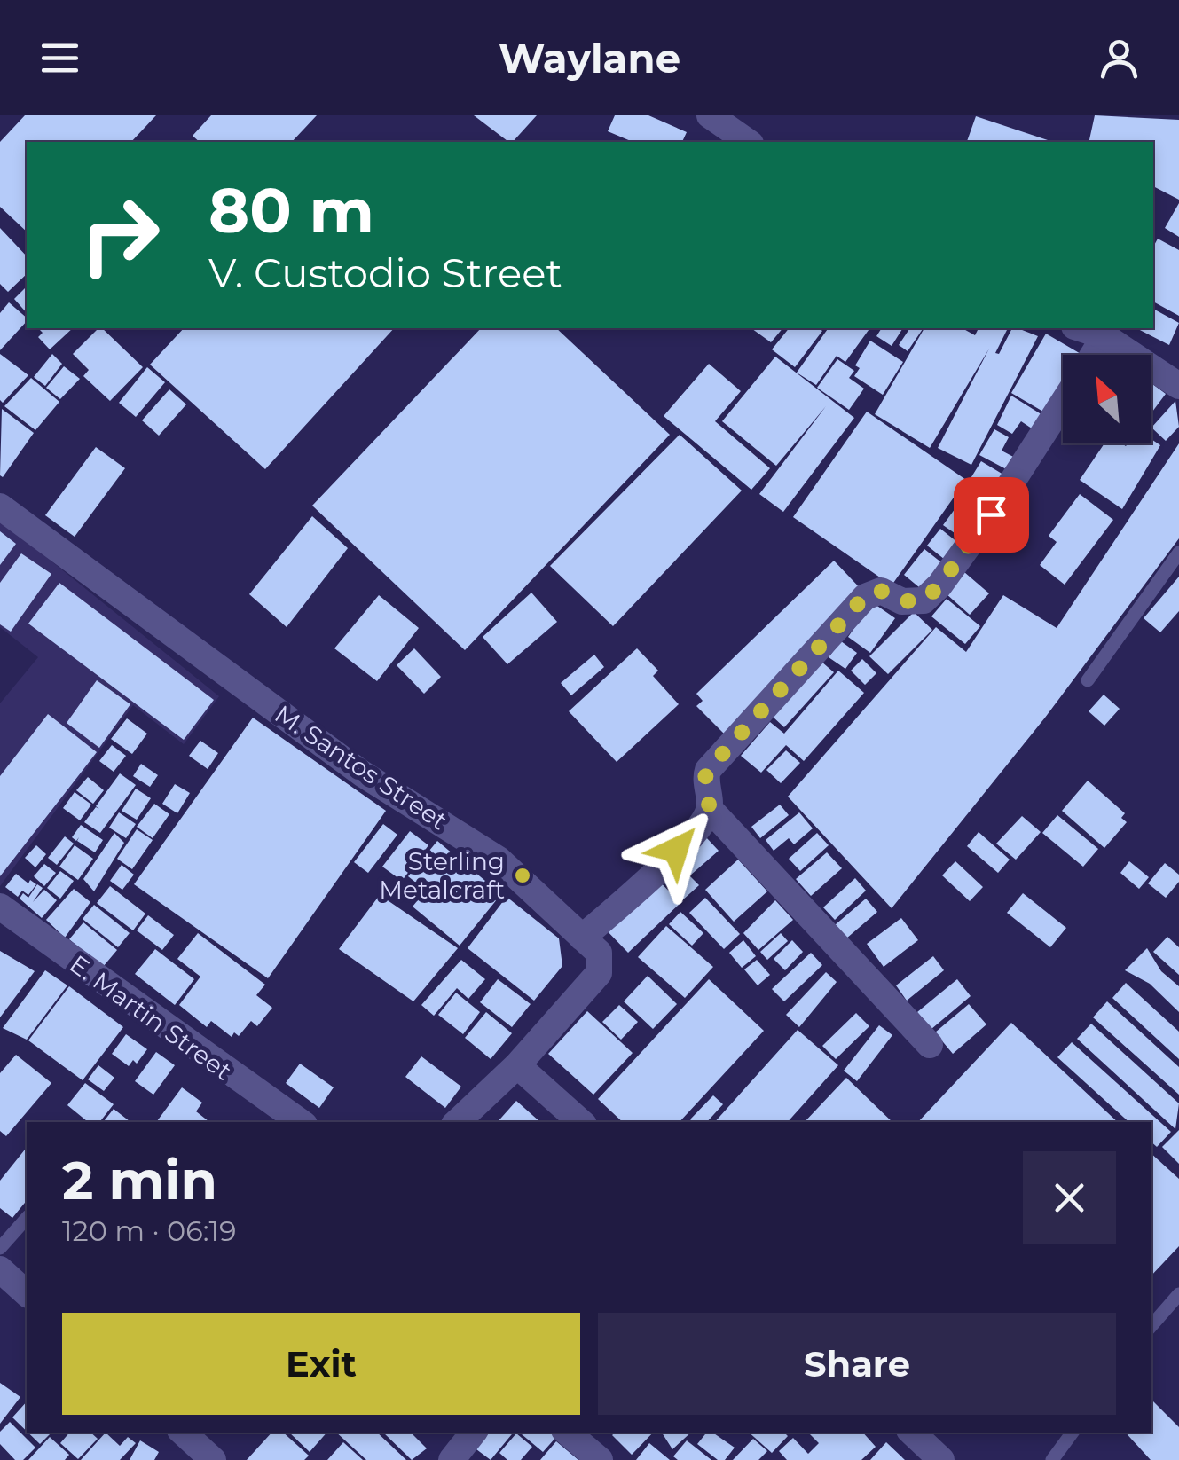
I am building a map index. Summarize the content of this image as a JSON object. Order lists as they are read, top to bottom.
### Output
{
  "streets": {
    "street": ["M. Santos Street", "E. Martin Street"]
  },
  "places": ["Sterling Metalcraft"],
  "north": "top left",
  "page": {
    "header": "Waylane",
    "turn": ["80 m", "V. Custodio Street"],
    "heading": ["2 min", "120 m · 06:19"],
    "buttons": ["Exit", "Share"]
  }
}
